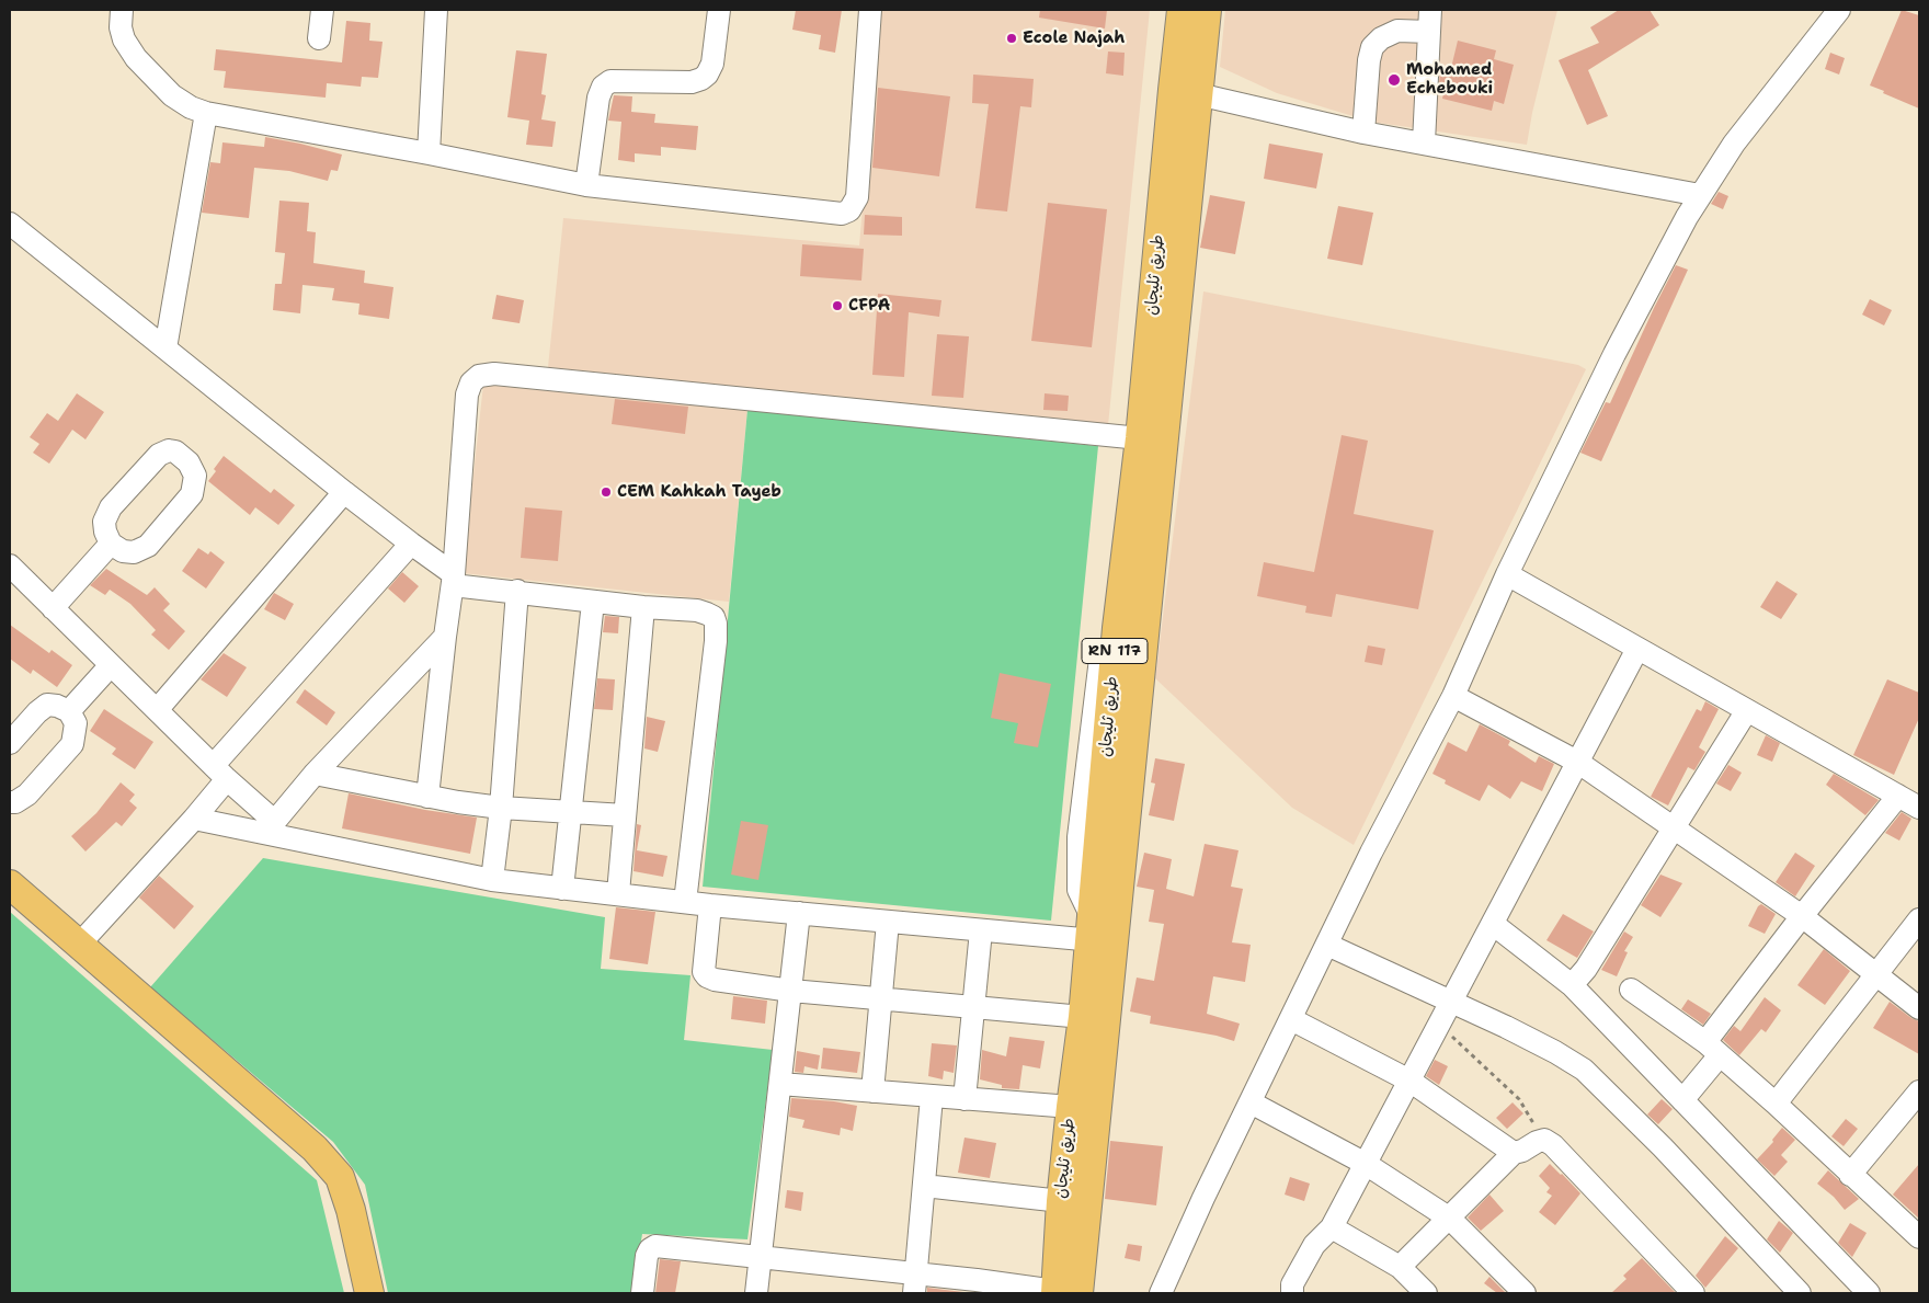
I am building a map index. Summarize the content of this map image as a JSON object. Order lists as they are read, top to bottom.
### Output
{
  "streets": {
    "main road": ["طريق ثليجان", "RN 117"]
  },
  "places": [
    "Ecole Najah",
    "Mohamed Echebouki",
    "CFPA",
    "CEM Kahkah Tayeb"
  ]
}
